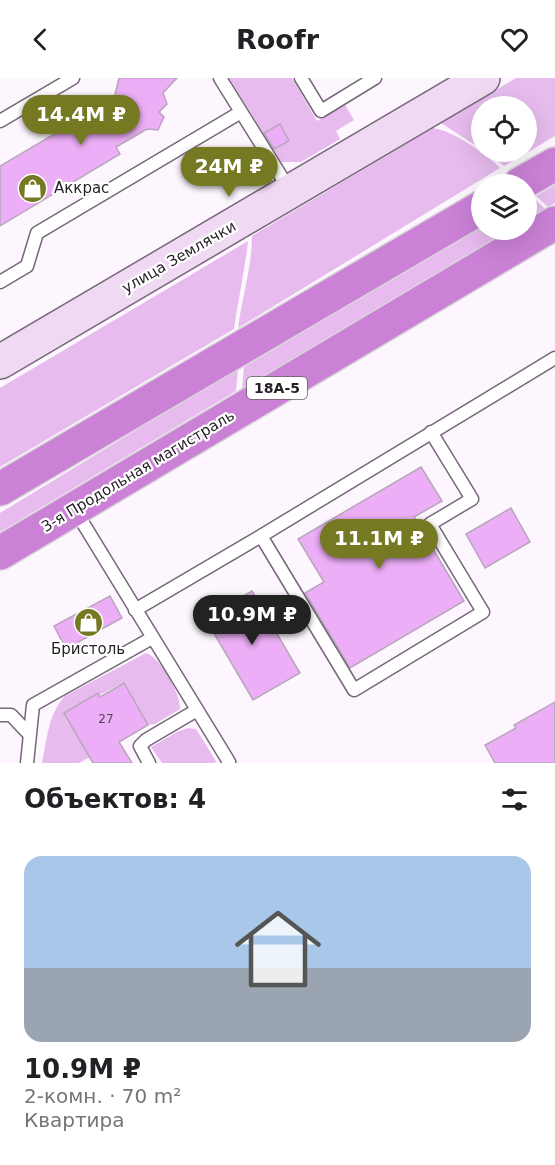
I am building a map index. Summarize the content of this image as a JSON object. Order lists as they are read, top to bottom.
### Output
{
  "streets": {
    "highway": ["18А-5", "3-я Продольная магистраль"],
    "main road": ["улица Землячки"]
  },
  "places": {
    "shop": ["Аккрас", "Бристоль"]
  },
  "house_numbers": ["27"],
  "page": {
    "header": "Roofr",
    "price": [
      "14.4M ₽",
      "24M ₽",
      "11.1M ₽",
      "10.9M ₽"
    ],
    "heading": "Объектов: 4",
    "list": [
      {
        "name": "10.9M ₽",
        "note": "2-комн. · 70 m² · Квартира"
      }
    ]
  }
}
